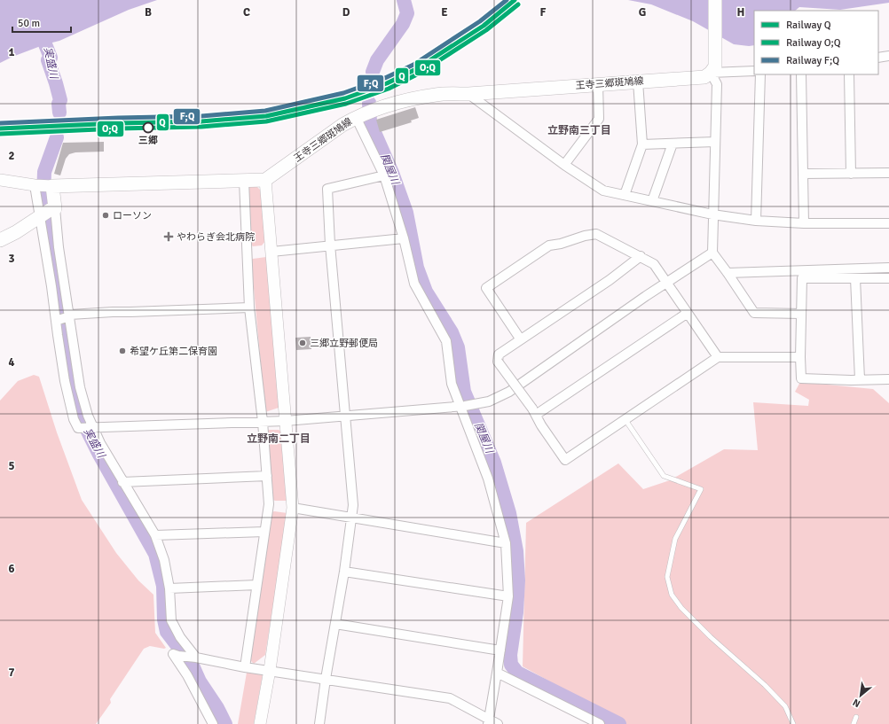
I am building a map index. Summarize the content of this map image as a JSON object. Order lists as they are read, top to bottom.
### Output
{
  "streets": {
    "main road": ["王寺三郷斑鳩線"]
  },
  "districts": ["立野南三丁目", "立野南二丁目"],
  "water": ["実盛川", "関屋川"],
  "places": {
    "other": [
      "三郷",
      "ローソン",
      "三郷立野郵便局",
      "希望ケ丘第二保育園"
    ],
    "health": ["やわらぎ会北病院"]
  },
  "lines": ["rail line Q", "rail line F;Q", "rail line O;Q"],
  "legend": ["Railway Q", "Railway O;Q", "Railway F;Q"],
  "scale_bar": "50 m",
  "north": "bottom left",
  "grid": {
    "columns": [
      "B",
      "C",
      "D",
      "E",
      "F",
      "G",
      "H"
    ],
    "rows": [
      "1",
      "2",
      "3",
      "4",
      "5",
      "6",
      "7"
    ]
  }
}
